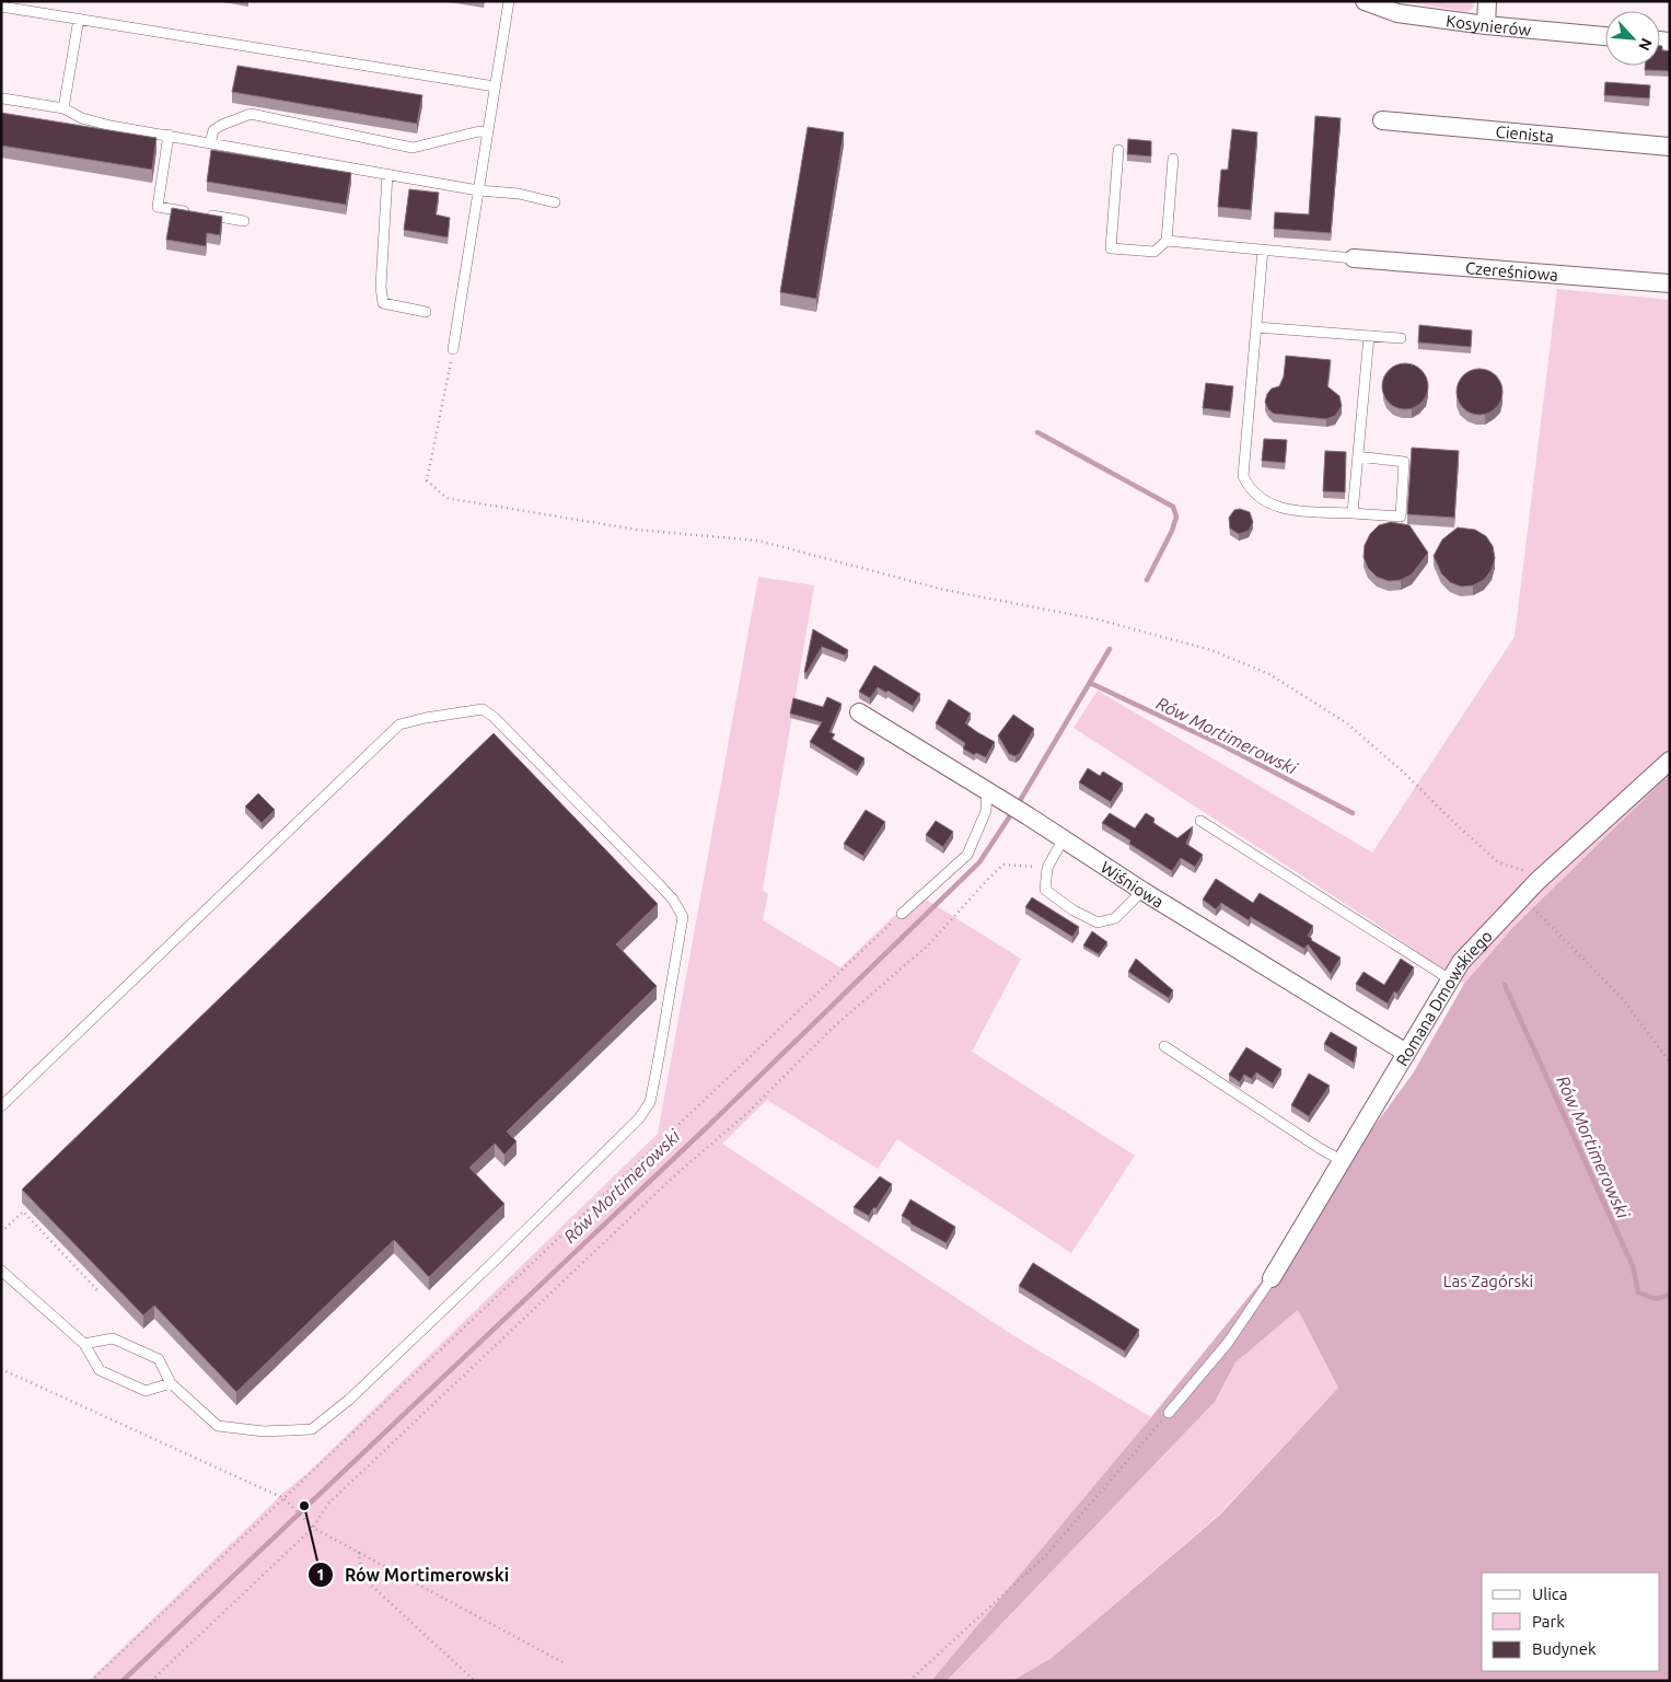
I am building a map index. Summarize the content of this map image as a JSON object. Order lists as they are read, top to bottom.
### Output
{
  "streets": {
    "street": [
      "Kosynierów",
      "Cienista",
      "Czereśniowa",
      "Wiśniowa",
      "Romana Dmowskiego"
    ]
  },
  "crossings": [
    ["Wiśniowa", "Romana Dmowskiego"]
  ],
  "water": ["Rów Mortimerowski"],
  "parks": ["Las Zagórski"],
  "places": ["Rów Mortimerowski"],
  "legend": ["Ulica", "Park", "Budynek"],
  "north": "bottom right"
}
